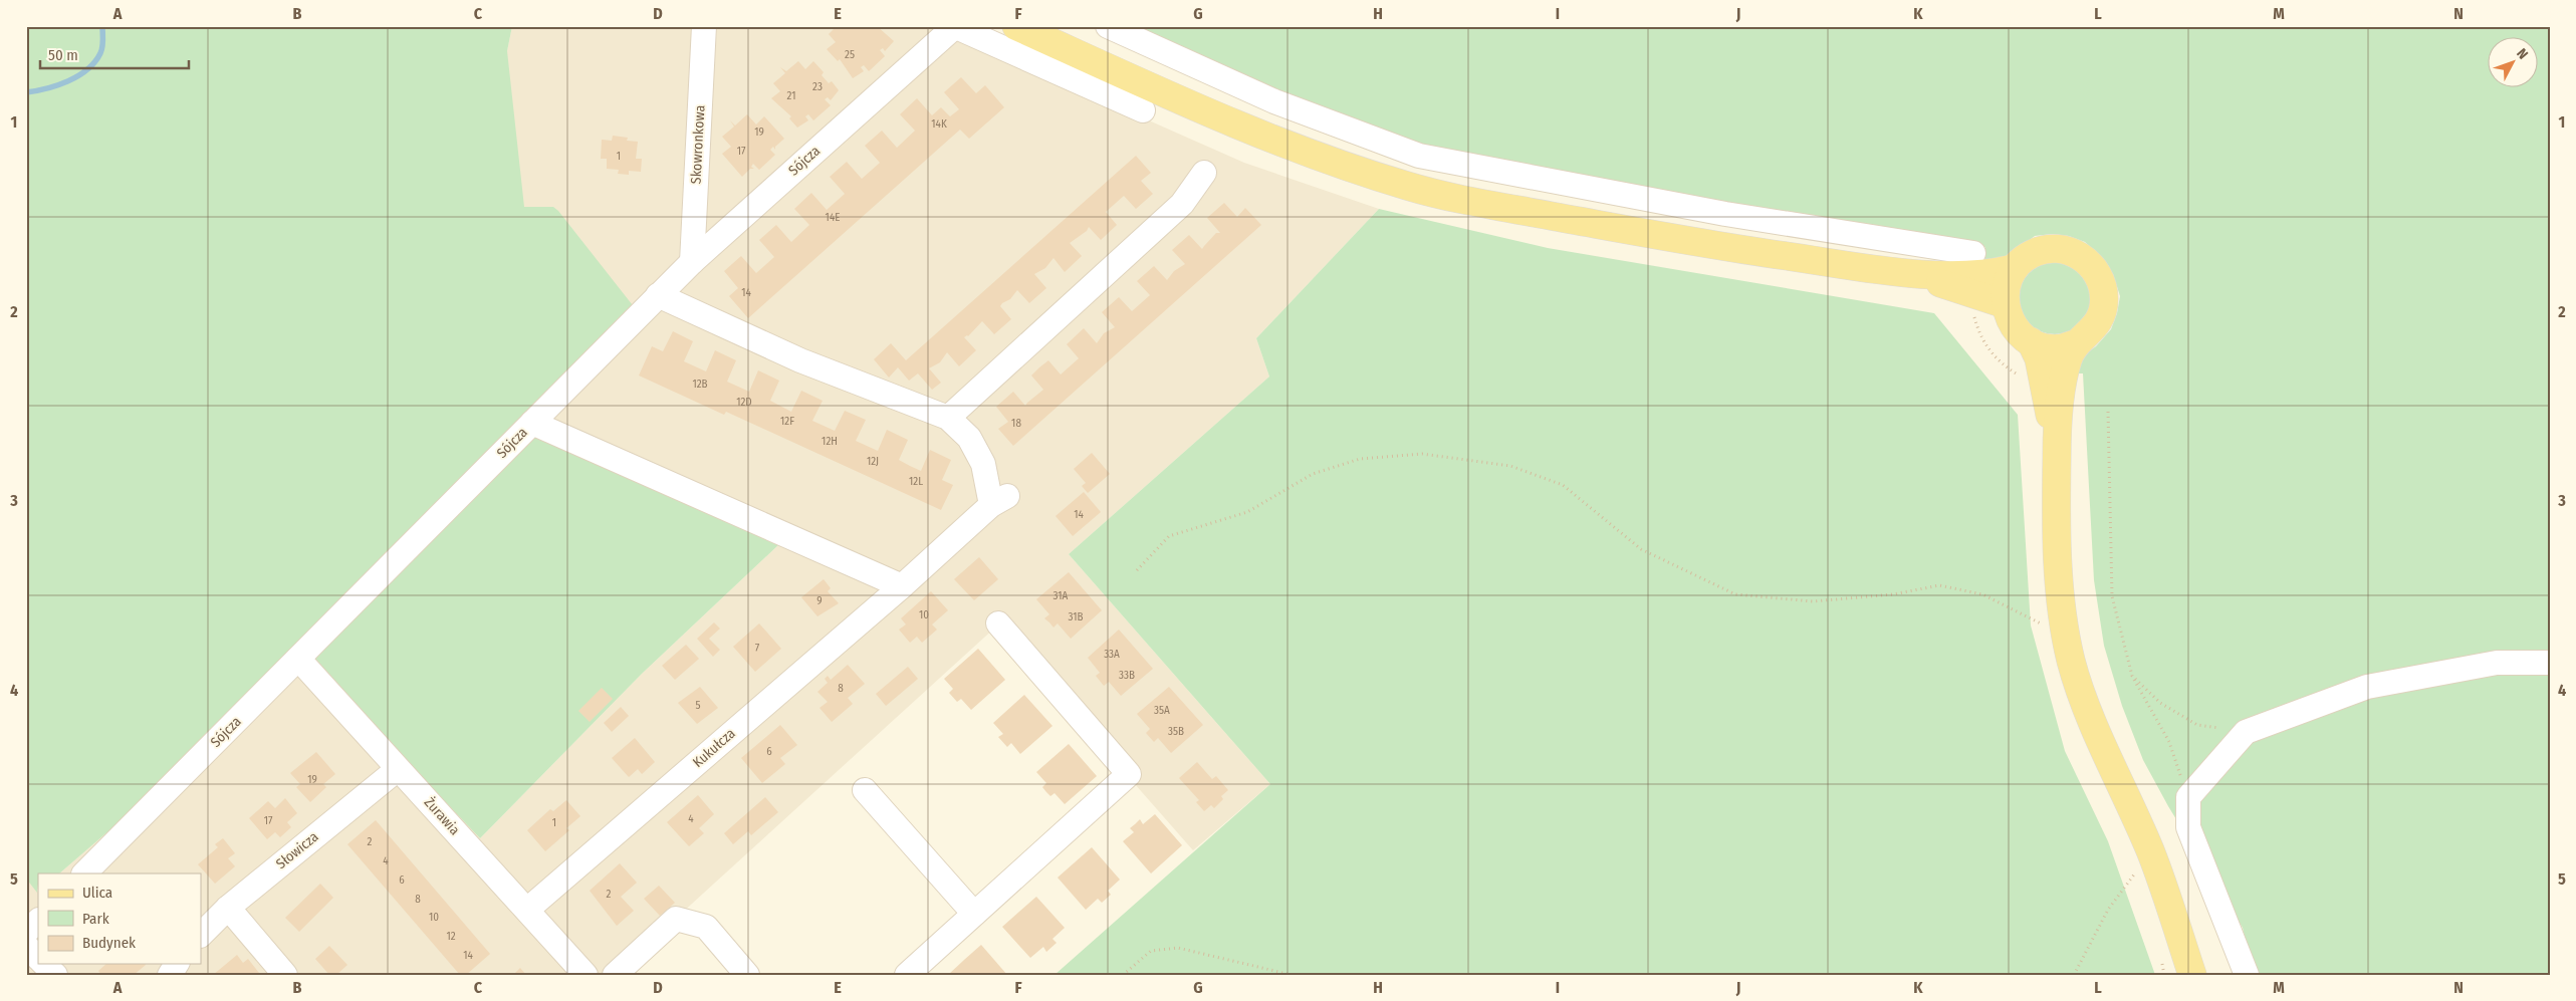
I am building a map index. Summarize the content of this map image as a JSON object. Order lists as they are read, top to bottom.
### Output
{
  "streets": {
    "street": [
      "Skowronkowa",
      "Sójcza",
      "Kukułcza",
      "Żurawia",
      "Słowicza"
    ]
  },
  "crossings": [
    ["Skowronkowa", "Sójcza"],
    ["Sójcza", "Żurawia"],
    ["Kukułcza", "Żurawia"],
    ["Żurawia", "Słowicza"]
  ],
  "house_numbers": [
    "25",
    "23",
    "21",
    "14K",
    "19",
    "17",
    "1",
    "14E",
    "14",
    "12B",
    "12D",
    "12F",
    "18",
    "12H",
    "12J",
    "12L",
    "14",
    "31A",
    "9",
    "10",
    "31B",
    "7",
    "33A",
    "33B",
    "8",
    "5",
    "35A",
    "35B",
    "6",
    "19",
    "4",
    "17",
    "1",
    "2",
    "4",
    "6",
    "2",
    "8",
    "10",
    "12",
    "14"
  ],
  "legend": ["Ulica", "Park", "Budynek"],
  "scale_bar": "50 m",
  "north": "top right",
  "grid": {
    "columns": [
      "A",
      "B",
      "C",
      "D",
      "E",
      "F",
      "G",
      "H",
      "I",
      "J",
      "K",
      "L",
      "M",
      "N"
    ],
    "rows": [
      "1",
      "2",
      "3",
      "4",
      "5"
    ]
  }
}
